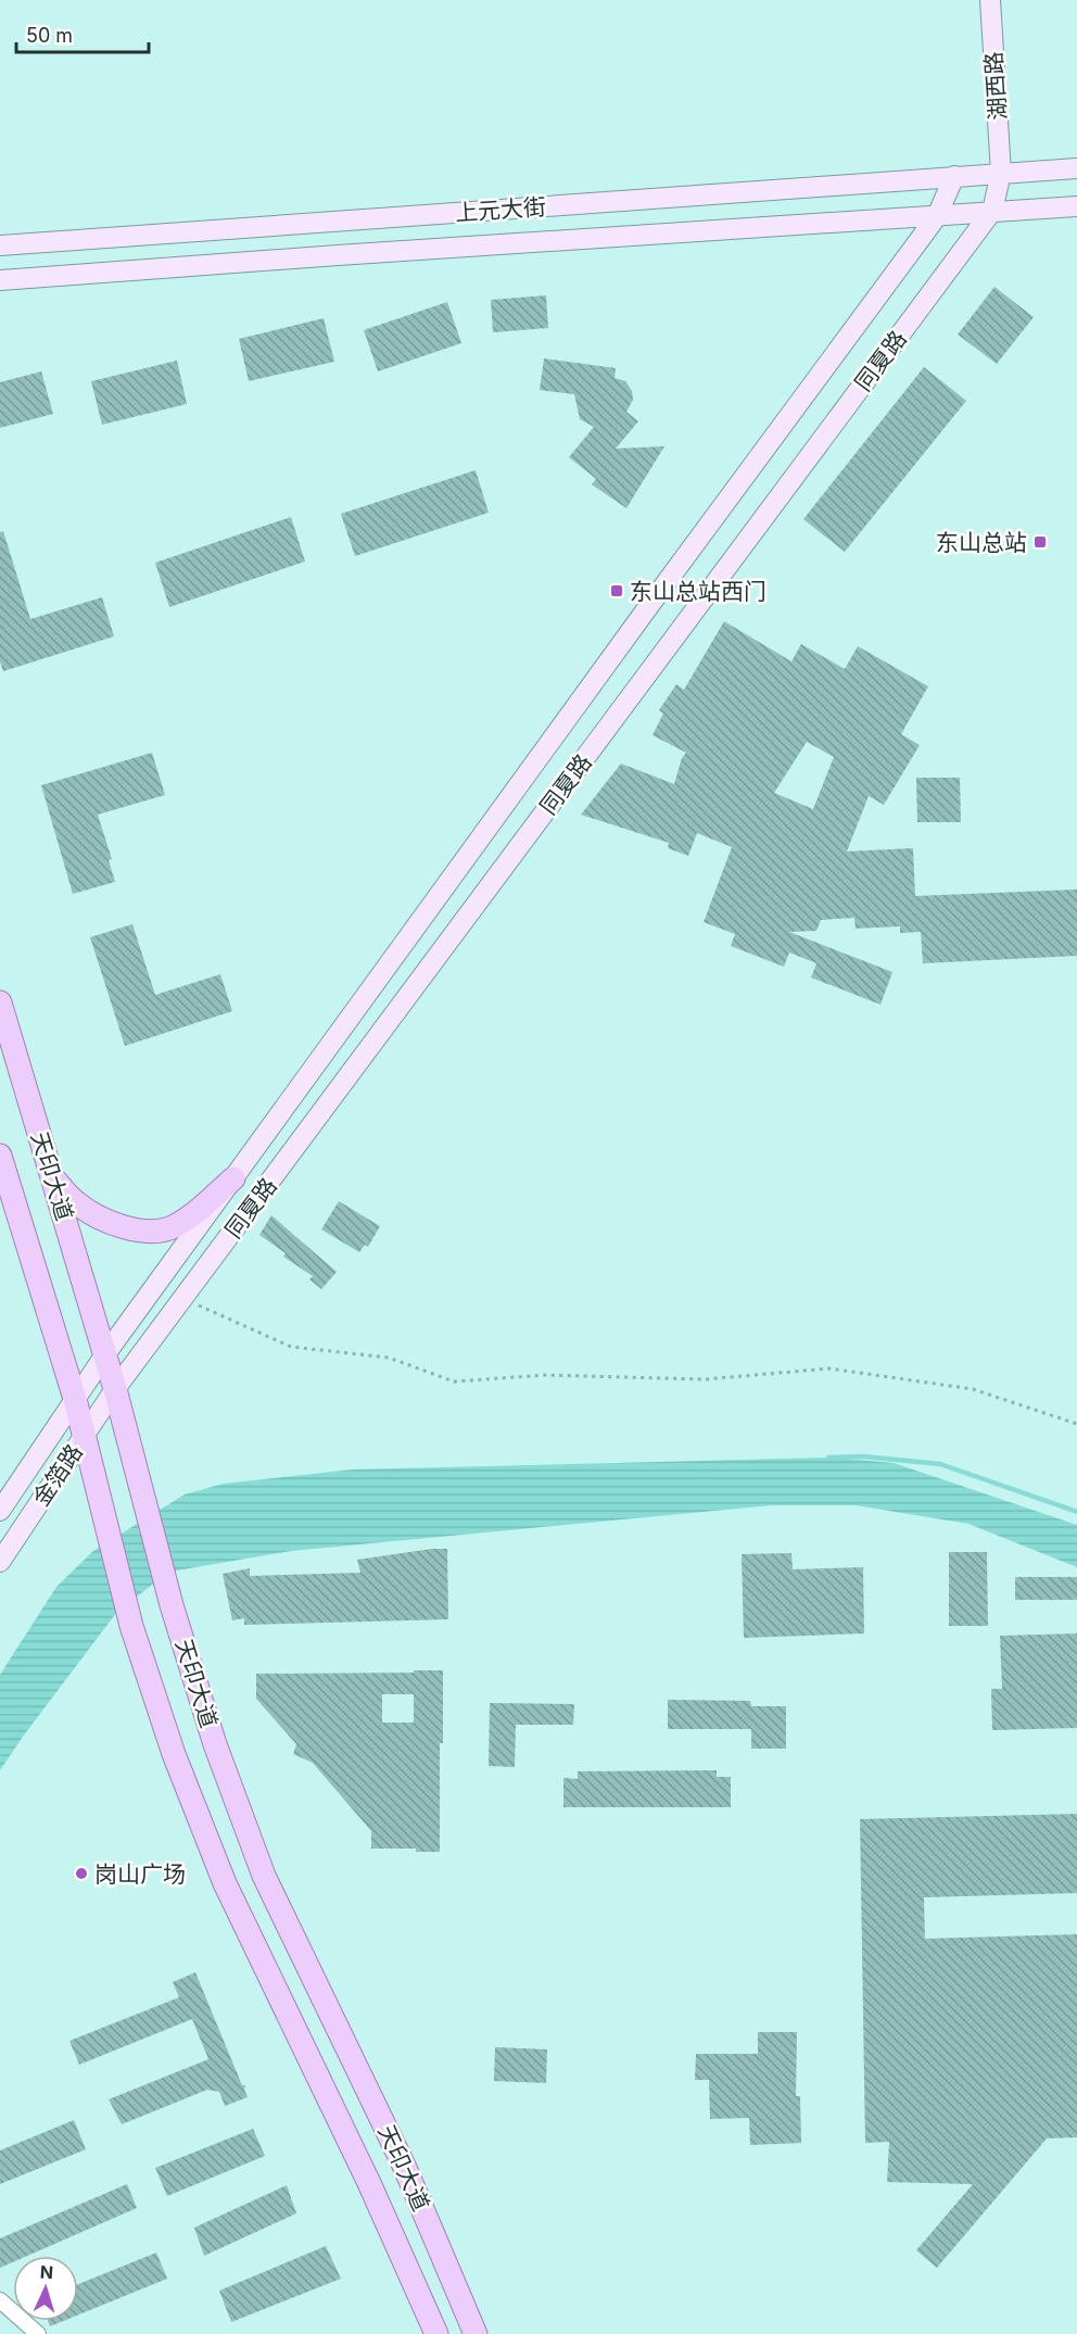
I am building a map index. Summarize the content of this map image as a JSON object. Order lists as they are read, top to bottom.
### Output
{
  "streets": {
    "main road": [
      "湖西路",
      "上元大街",
      "同夏路",
      "天印大道",
      "金箔路"
    ]
  },
  "crossings": [
    ["湖西路", "上元大街"],
    ["湖西路", "同夏路"],
    ["上元大街", "同夏路"],
    ["同夏路", "天印大道"],
    ["同夏路", "金箔路"],
    ["天印大道", "金箔路"]
  ],
  "places": {
    "transit": ["东山总站", "东山总站西门"],
    "other": ["岗山广场"]
  },
  "scale_bar": "50 m",
  "north": "top"
}
